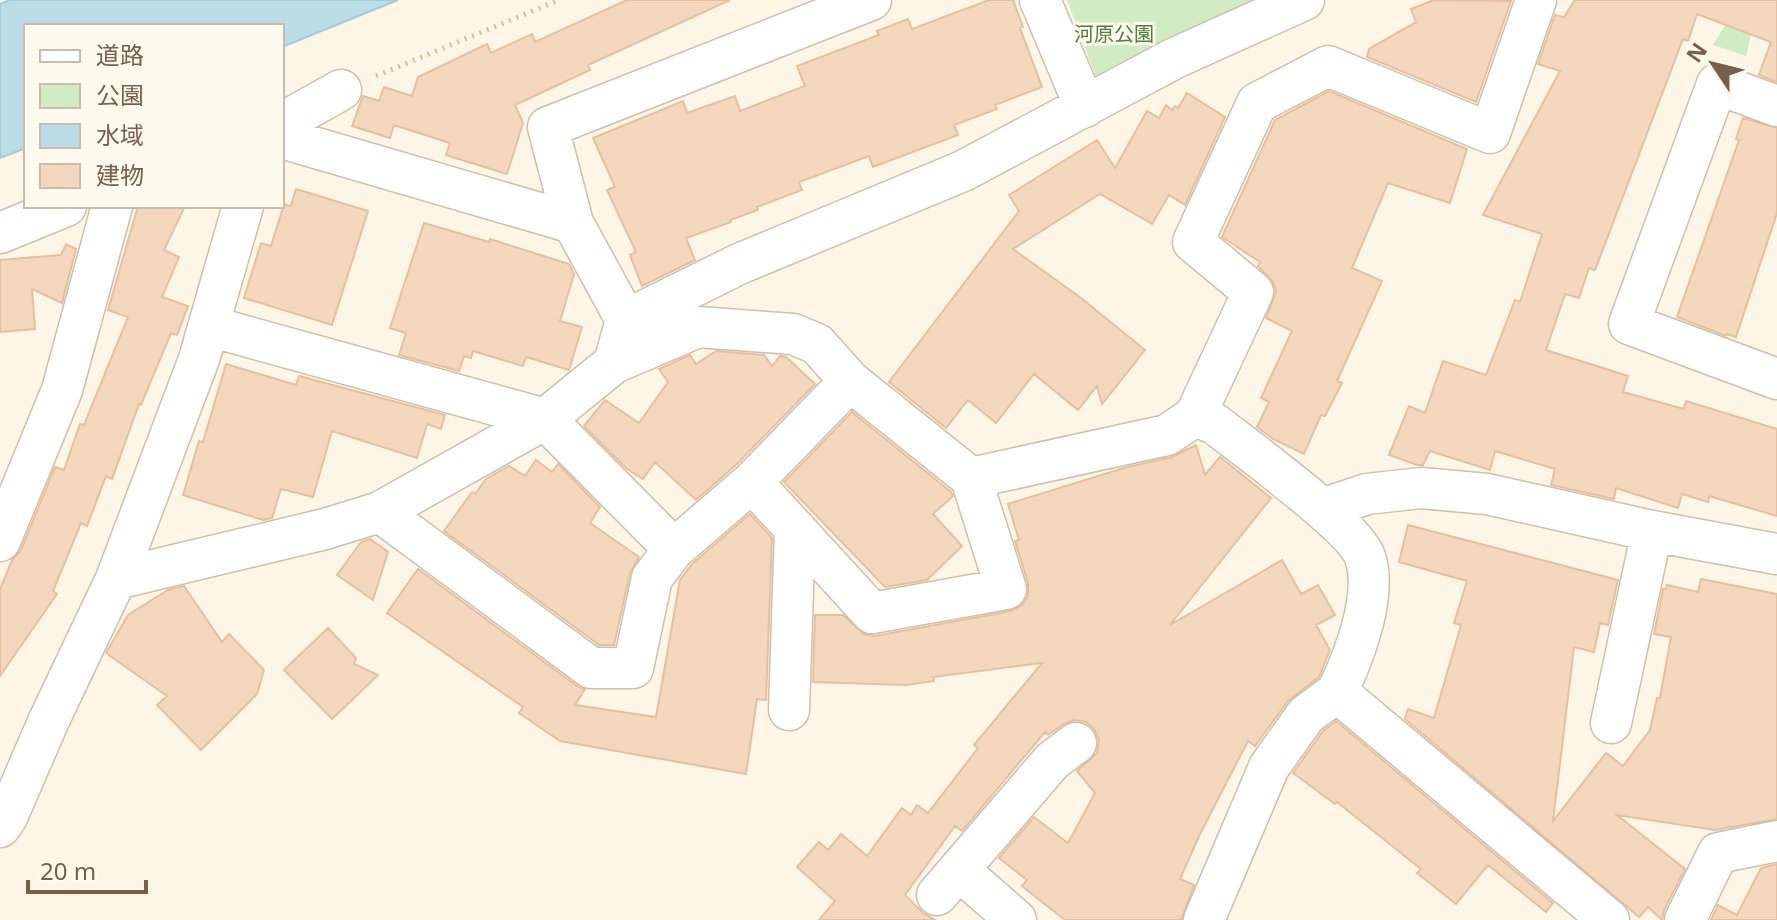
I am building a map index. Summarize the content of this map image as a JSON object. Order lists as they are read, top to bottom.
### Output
{
  "parks": ["河原公園"],
  "legend": [
    "道路",
    "公園",
    "水域",
    "建物"
  ],
  "scale_bar": "20 m",
  "north": "top left"
}
